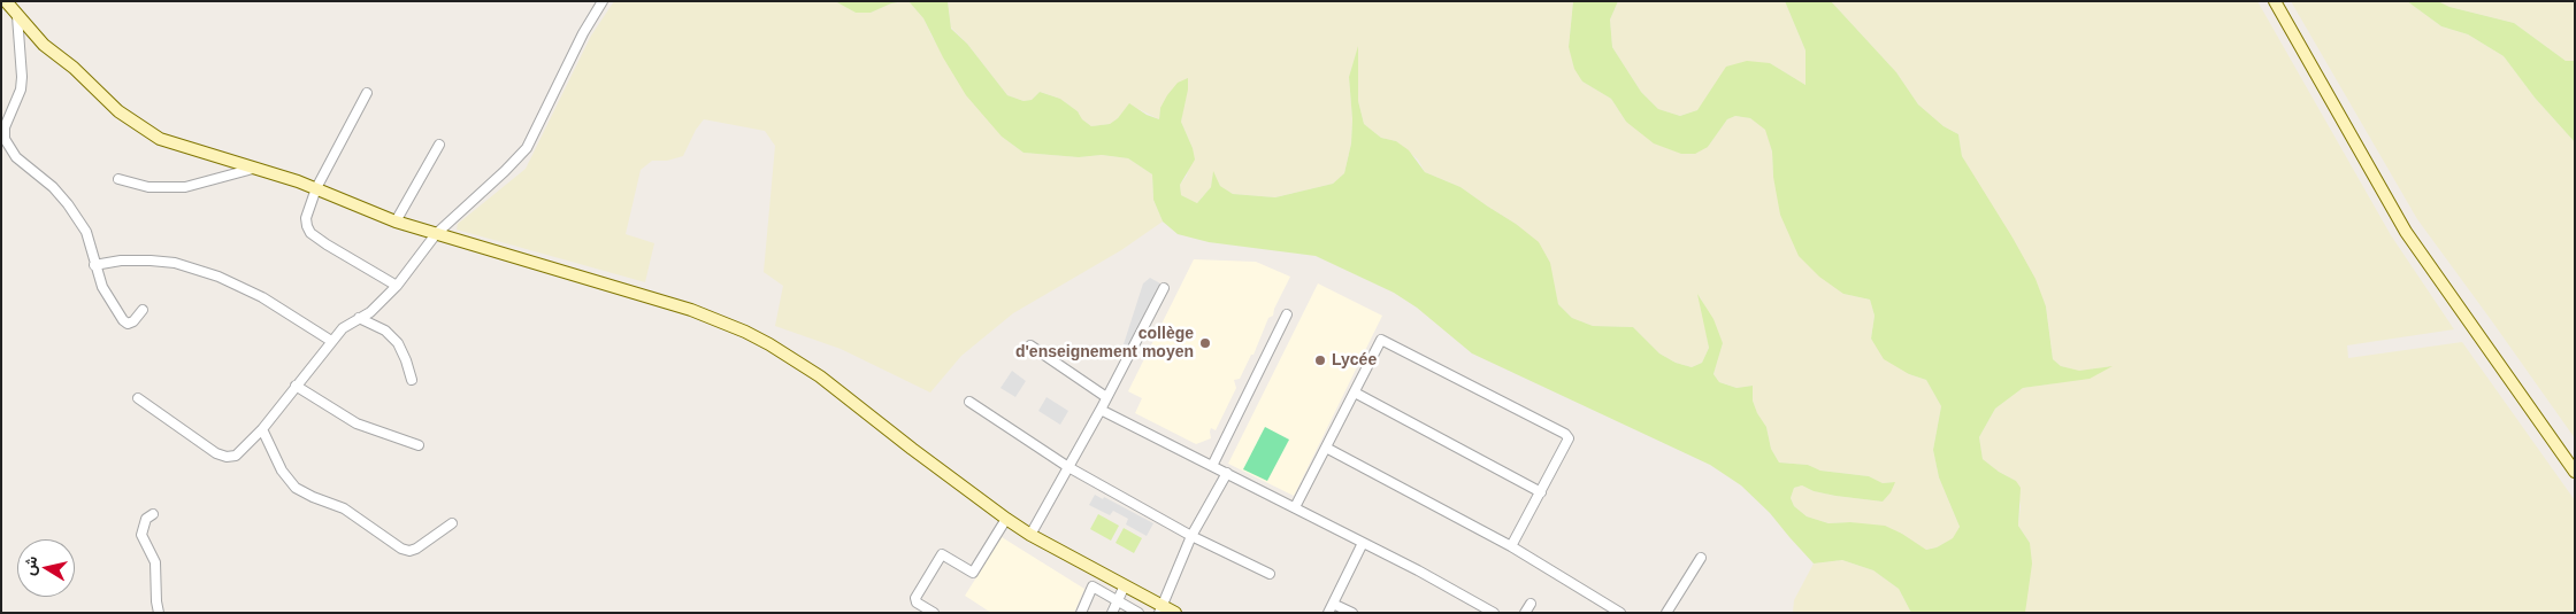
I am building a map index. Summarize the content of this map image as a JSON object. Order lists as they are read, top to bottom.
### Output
{
  "places": ["collège d'enseignement moyen", "Lycée"],
  "north": "left"
}
